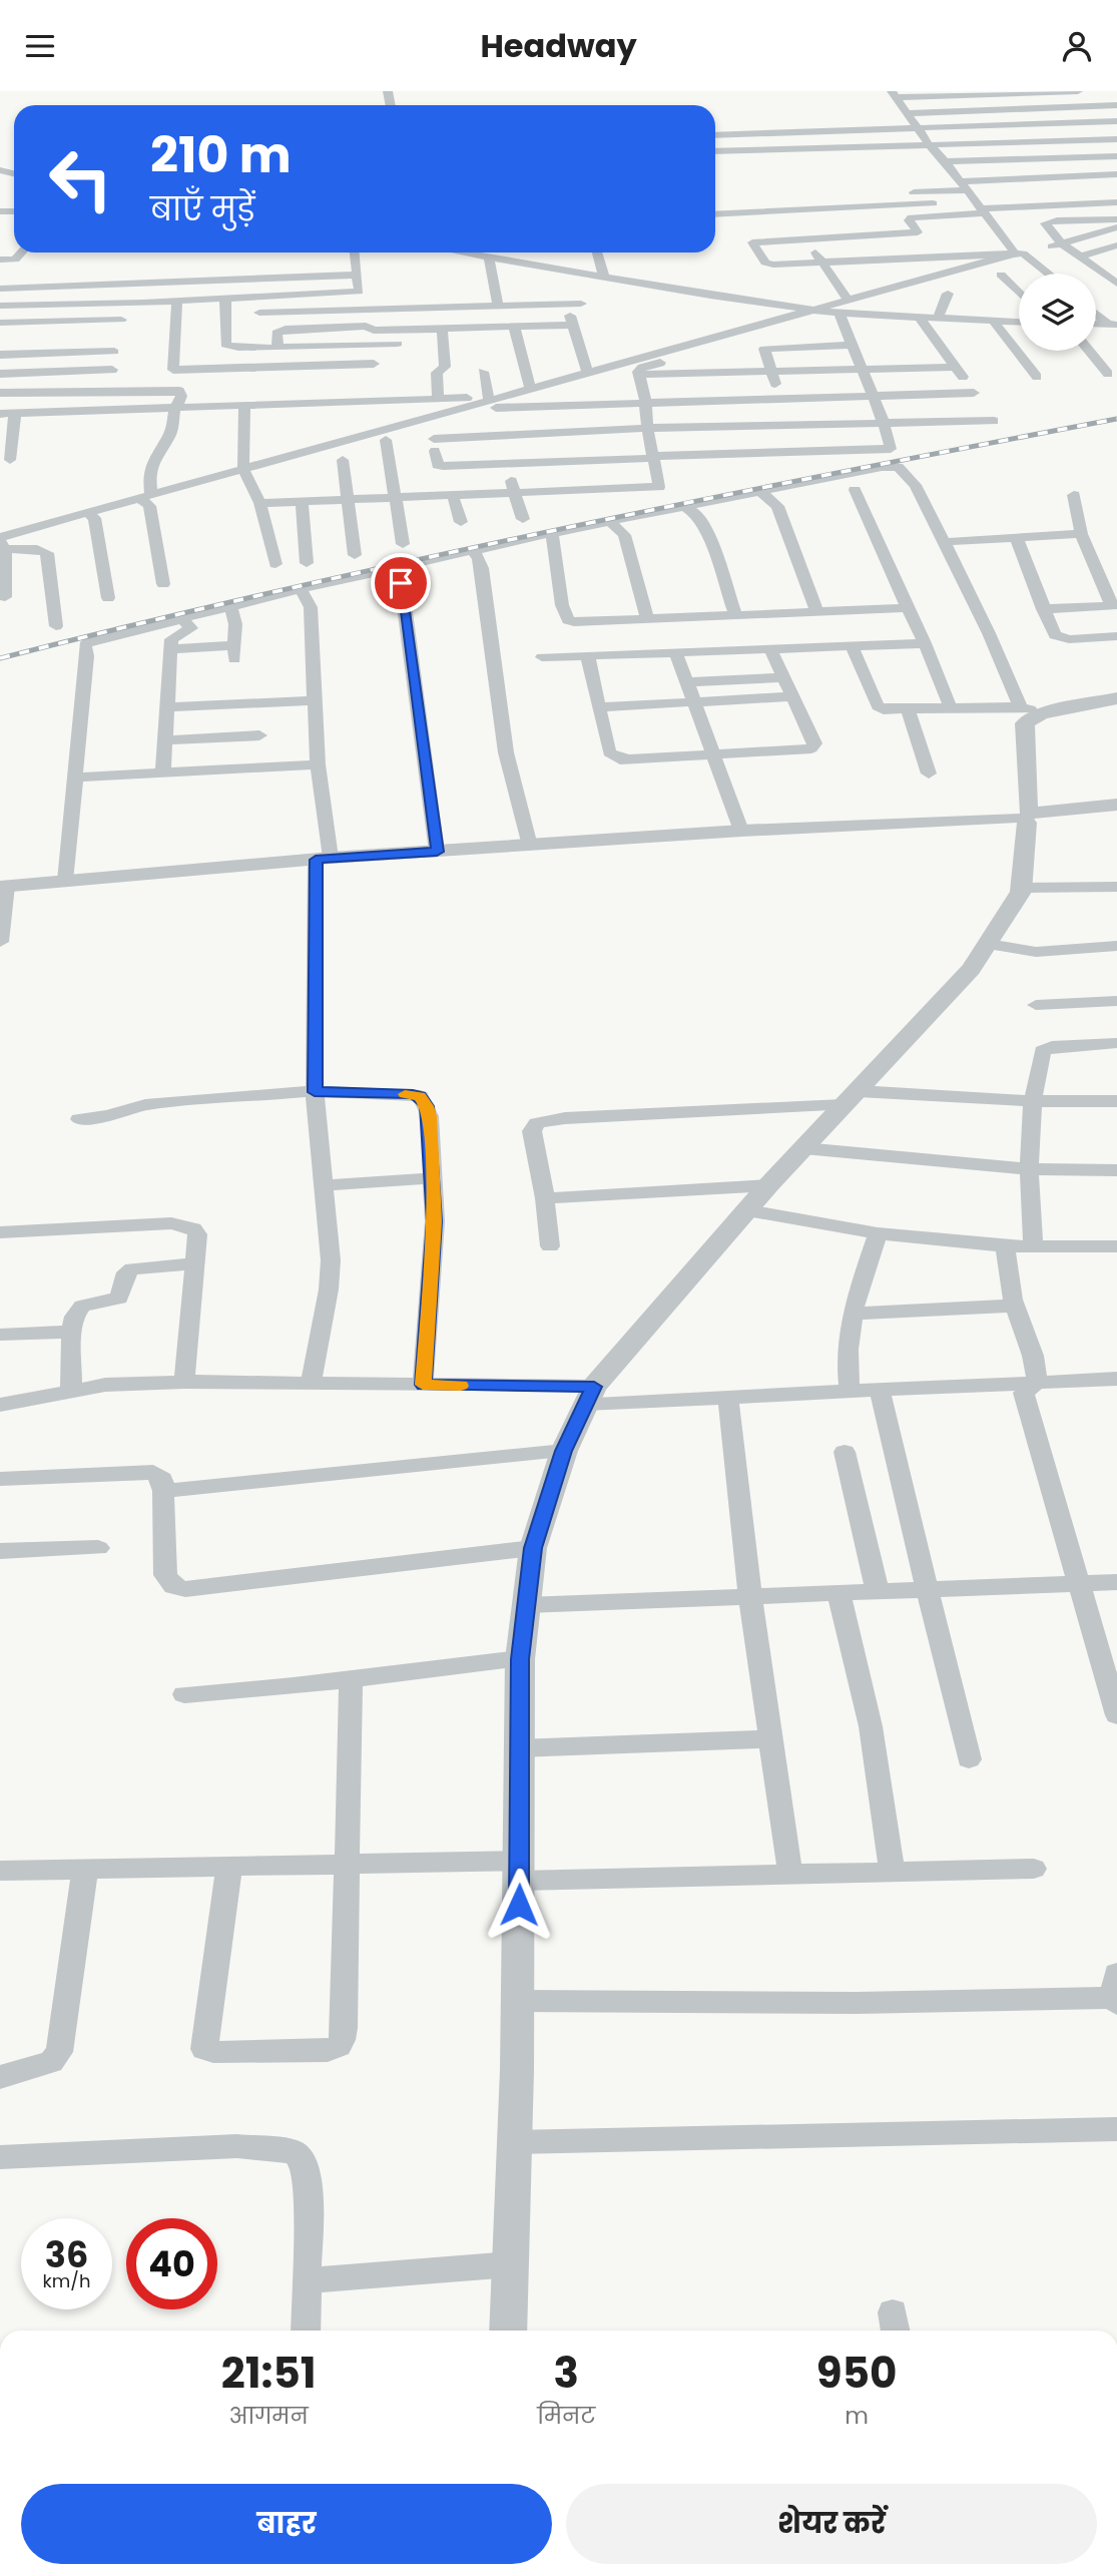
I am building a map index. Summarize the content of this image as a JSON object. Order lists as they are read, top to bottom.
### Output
{
  "page": {
    "header": "Headway",
    "turn": ["210 m", "बाएँ मुड़ें"],
    "speed": "36 km/h",
    "limit": "40",
    "eta": [
      "21:51",
      "आगमन",
      "3",
      "मिनट",
      "950",
      "m"
    ],
    "buttons": ["बाहर", "शेयर करें"]
  }
}
